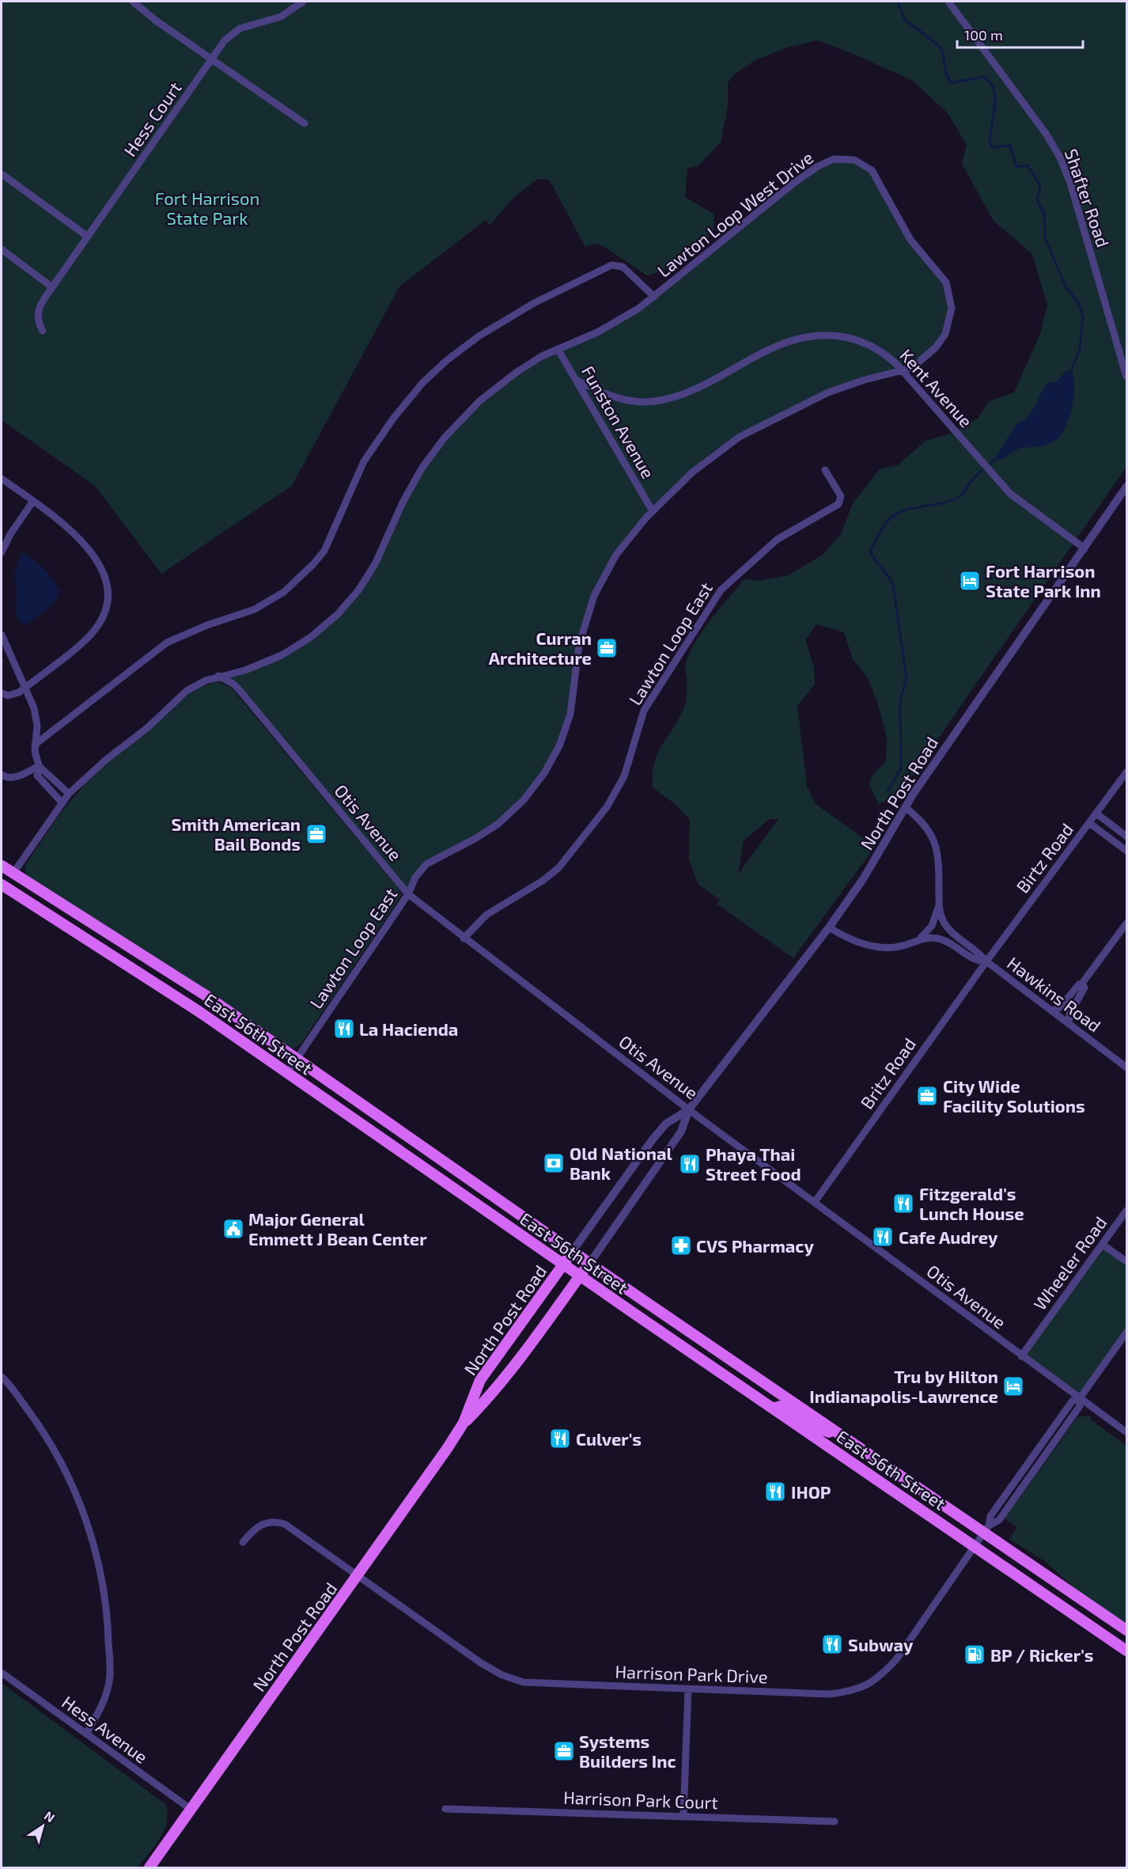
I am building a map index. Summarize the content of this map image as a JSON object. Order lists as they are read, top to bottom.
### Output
{
  "streets": {
    "main road": ["North Post Road", "East 56th Street"],
    "street": [
      "Hess Court",
      "Shafter Road",
      "Lawton Loop West Drive",
      "Kent Avenue",
      "Funston Avenue",
      "Lawton Loop East",
      "Otis Avenue",
      "Birtz Road",
      "Hawkins Road",
      "Britz Road",
      "Wheeler Road",
      "Harrison Park Drive",
      "Hess Avenue",
      "Harrison Park Court"
    ]
  },
  "crossings": [
    ["Lawton Loop West Drive", "Kent Avenue"],
    ["Lawton Loop West Drive", "Funston Avenue"],
    ["Lawton Loop West Drive", "Lawton Loop East"],
    ["Lawton Loop West Drive", "Otis Avenue"],
    ["Lawton Loop West Drive", "East 56th Street"],
    ["Kent Avenue", "Funston Avenue"],
    ["Kent Avenue", "Lawton Loop East"],
    ["Kent Avenue", "North Post Road"],
    ["Funston Avenue", "Lawton Loop East"],
    ["Lawton Loop East", "Otis Avenue"],
    ["Lawton Loop East", "East 56th Street"],
    ["North Post Road", "Otis Avenue"],
    ["North Post Road", "Hawkins Road"],
    ["North Post Road", "East 56th Street"],
    ["North Post Road", "Harrison Park Drive"],
    ["North Post Road", "Hess Avenue"],
    ["Otis Avenue", "Britz Road"],
    ["Otis Avenue", "Wheeler Road"],
    ["Otis Avenue", "Harrison Park Drive"],
    ["Birtz Road", "Hawkins Road"],
    ["Birtz Road", "Britz Road"],
    ["Hawkins Road", "Britz Road"],
    ["East 56th Street", "Harrison Park Drive"]
  ],
  "parks": ["Fort Harrison State Park"],
  "places": {
    "hotel": ["Fort Harrison State Park Inn", "Tru by Hilton Indianapolis-Lawrence"],
    "office": [
      "Curran Architecture",
      "Smith American Bail Bonds",
      "City Wide Facility Solutions",
      "Systems Builders Inc"
    ],
    "restaurant": [
      "La Hacienda",
      "Phaya Thai Street Food",
      "Fitzgerald's Lunch House",
      "Cafe Audrey",
      "Culver's",
      "IHOP",
      "Subway"
    ],
    "bank": ["Old National Bank"],
    "public building": ["Major General Emmett J Bean Center"],
    "pharmacy": ["CVS Pharmacy"],
    "fuel station": ["BP / Ricker's"]
  },
  "scale_bar": "100 m",
  "north": "top right"
}
